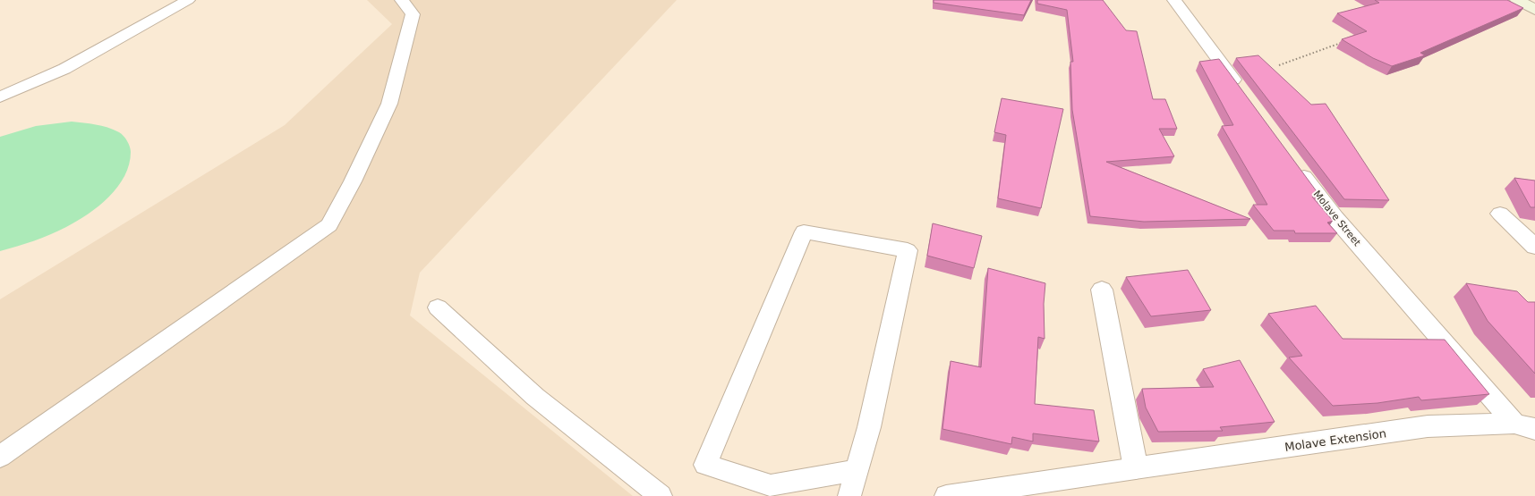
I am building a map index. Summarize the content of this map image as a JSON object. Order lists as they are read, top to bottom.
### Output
{
  "streets": {
    "street": ["Molave Street", "Molave Extension"]
  },
  "crossings": [
    ["Molave Street", "Molave Extension"]
  ]
}
